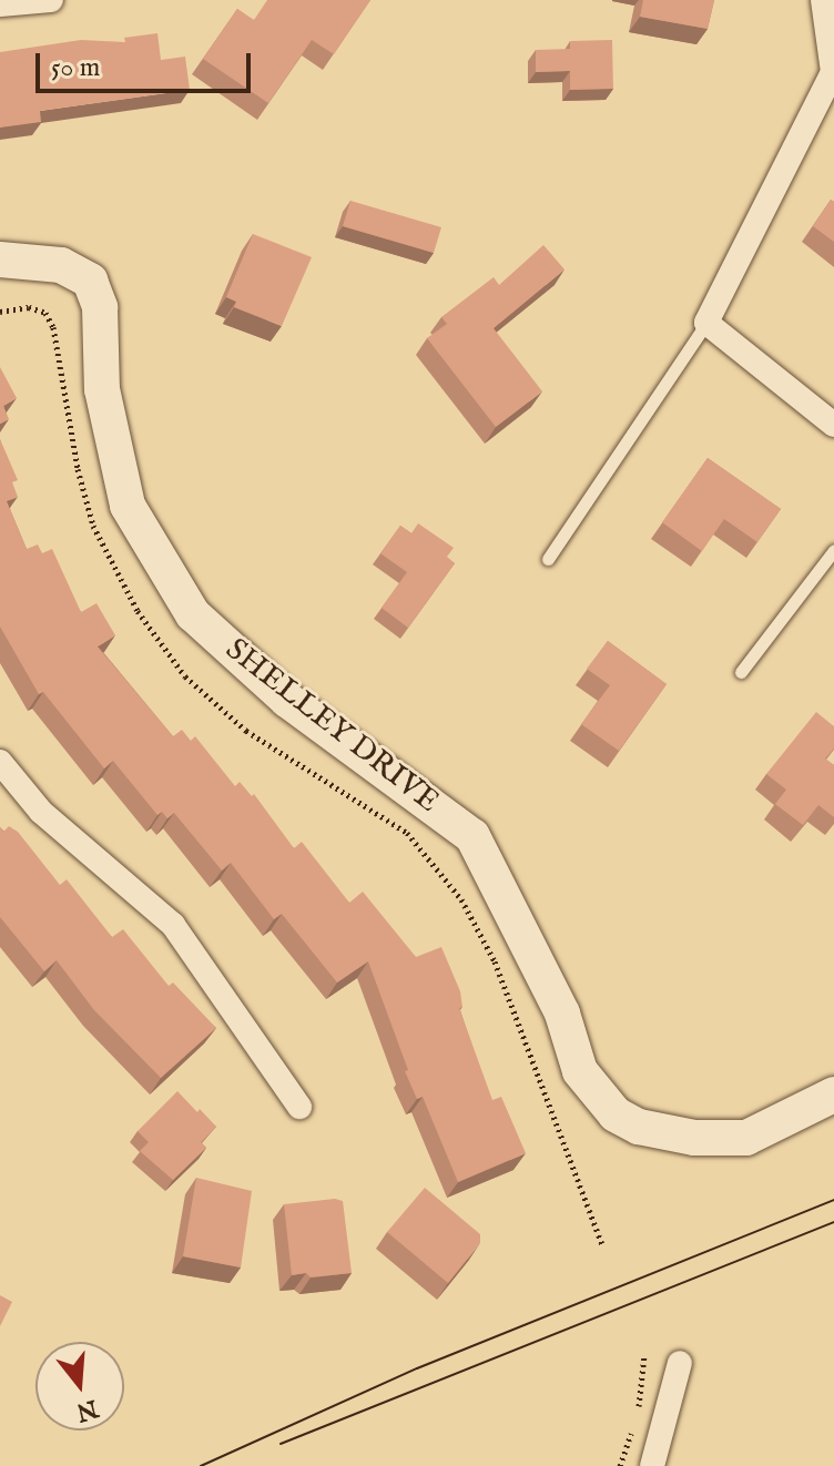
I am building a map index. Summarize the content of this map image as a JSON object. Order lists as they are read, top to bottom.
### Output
{
  "streets": {
    "street": ["SHELLEY DRIVE"]
  },
  "scale_bar": "50 m",
  "north": "bottom"
}
